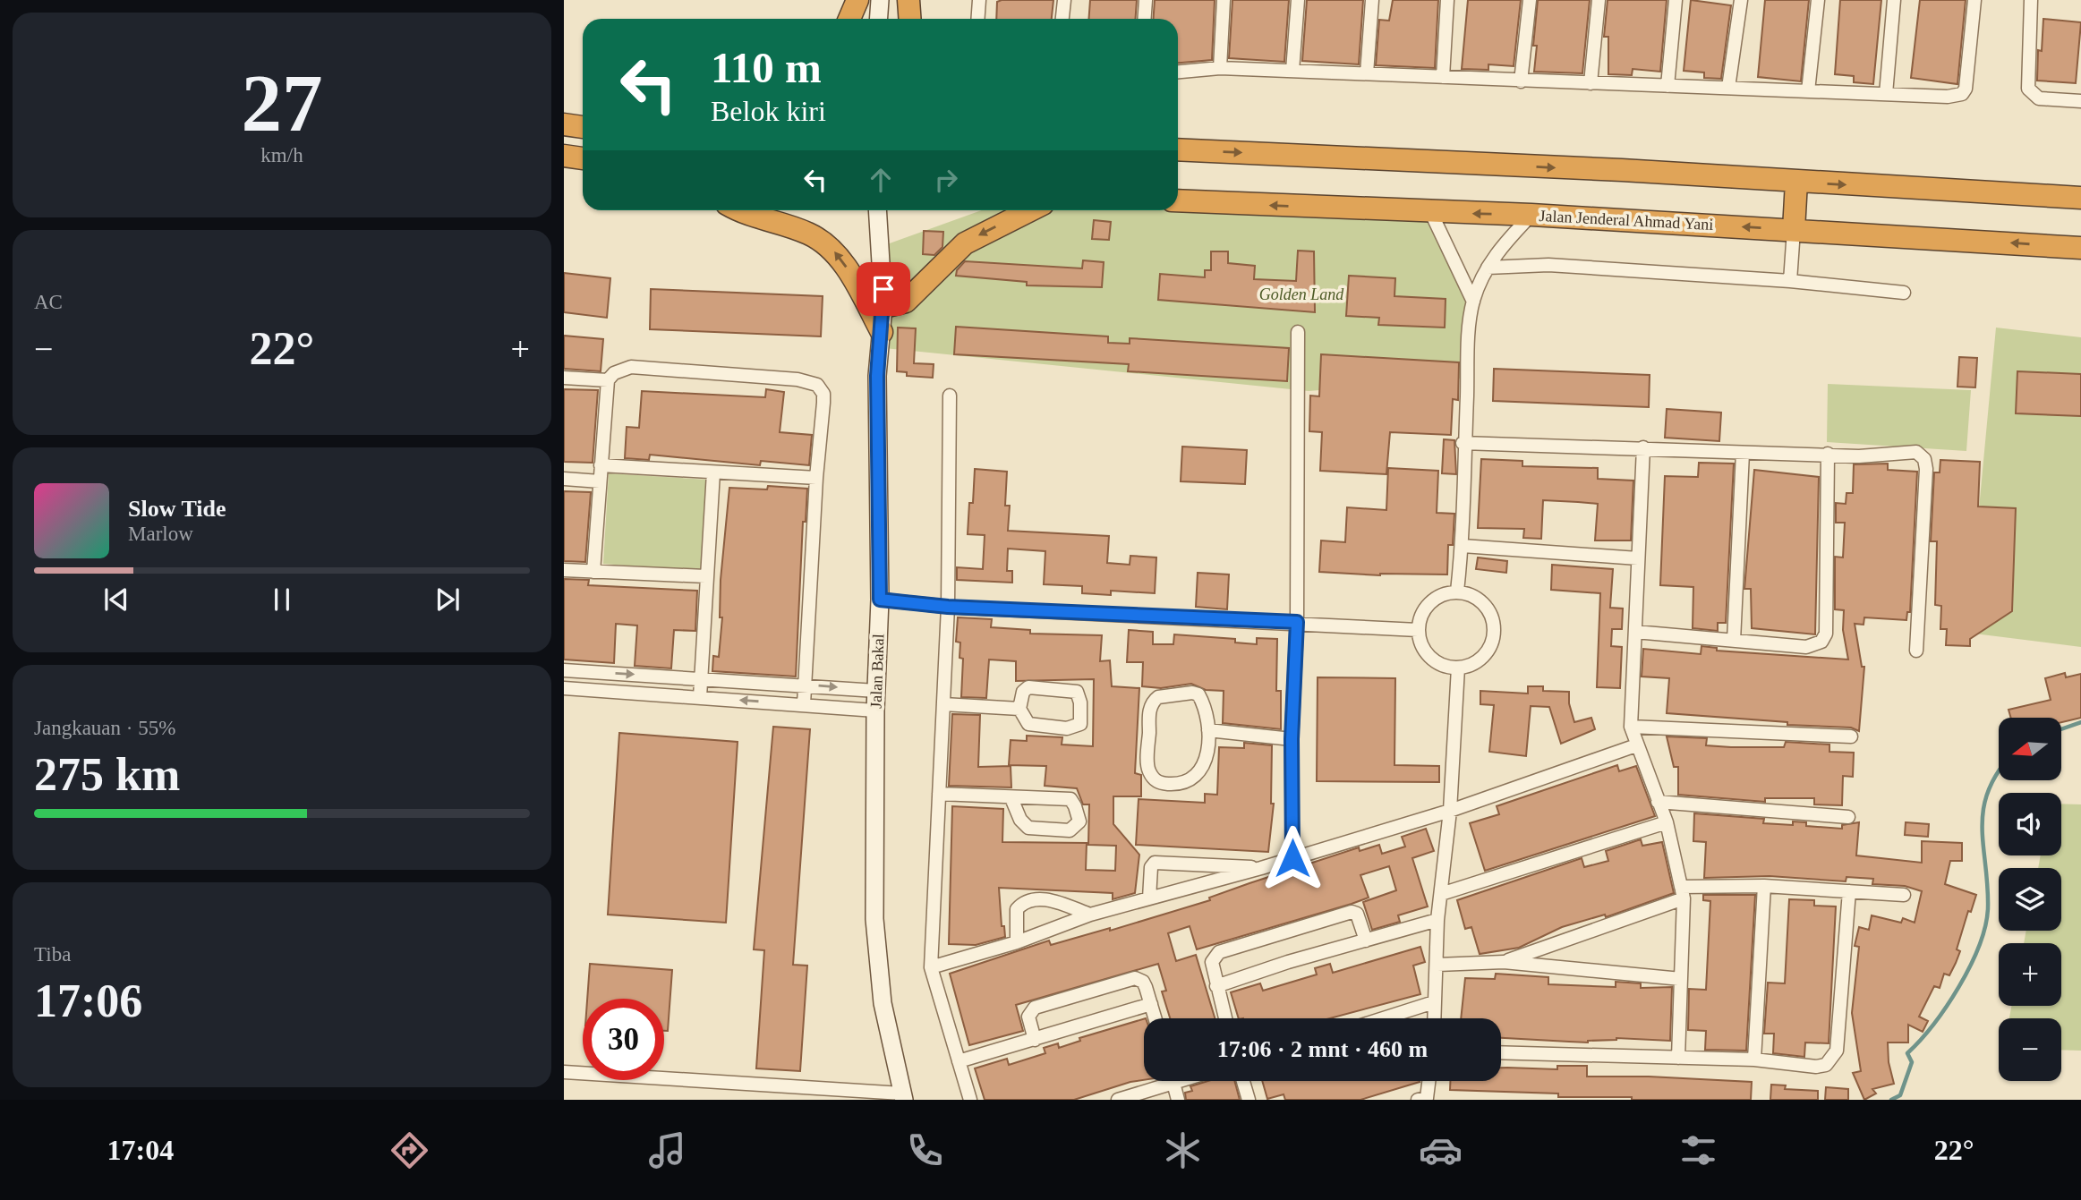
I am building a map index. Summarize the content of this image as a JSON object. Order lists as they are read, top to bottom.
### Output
{
  "streets": {
    "highway": ["Jalan Jenderal Ahmad Yani"],
    "street": ["Jalan Bakal"]
  },
  "parks": ["Golden Land"],
  "north": "left",
  "page": {
    "tile": [
      ["27", "km/h"],
      "AC",
      ["Jangkauan · 55%", "275 km"],
      ["Tiba", "17:06"]
    ],
    "turn": ["110 m", "Belok kiri"],
    "heat": ["−", "22°", "+"],
    "song": ["Slow Tide", "Marlow"],
    "map_buttons": ["+", "−"],
    "limit": "30",
    "trip": "17:06 · 2 mnt · 460 m",
    "tabs": ["17:04", "22°"]
  }
}
